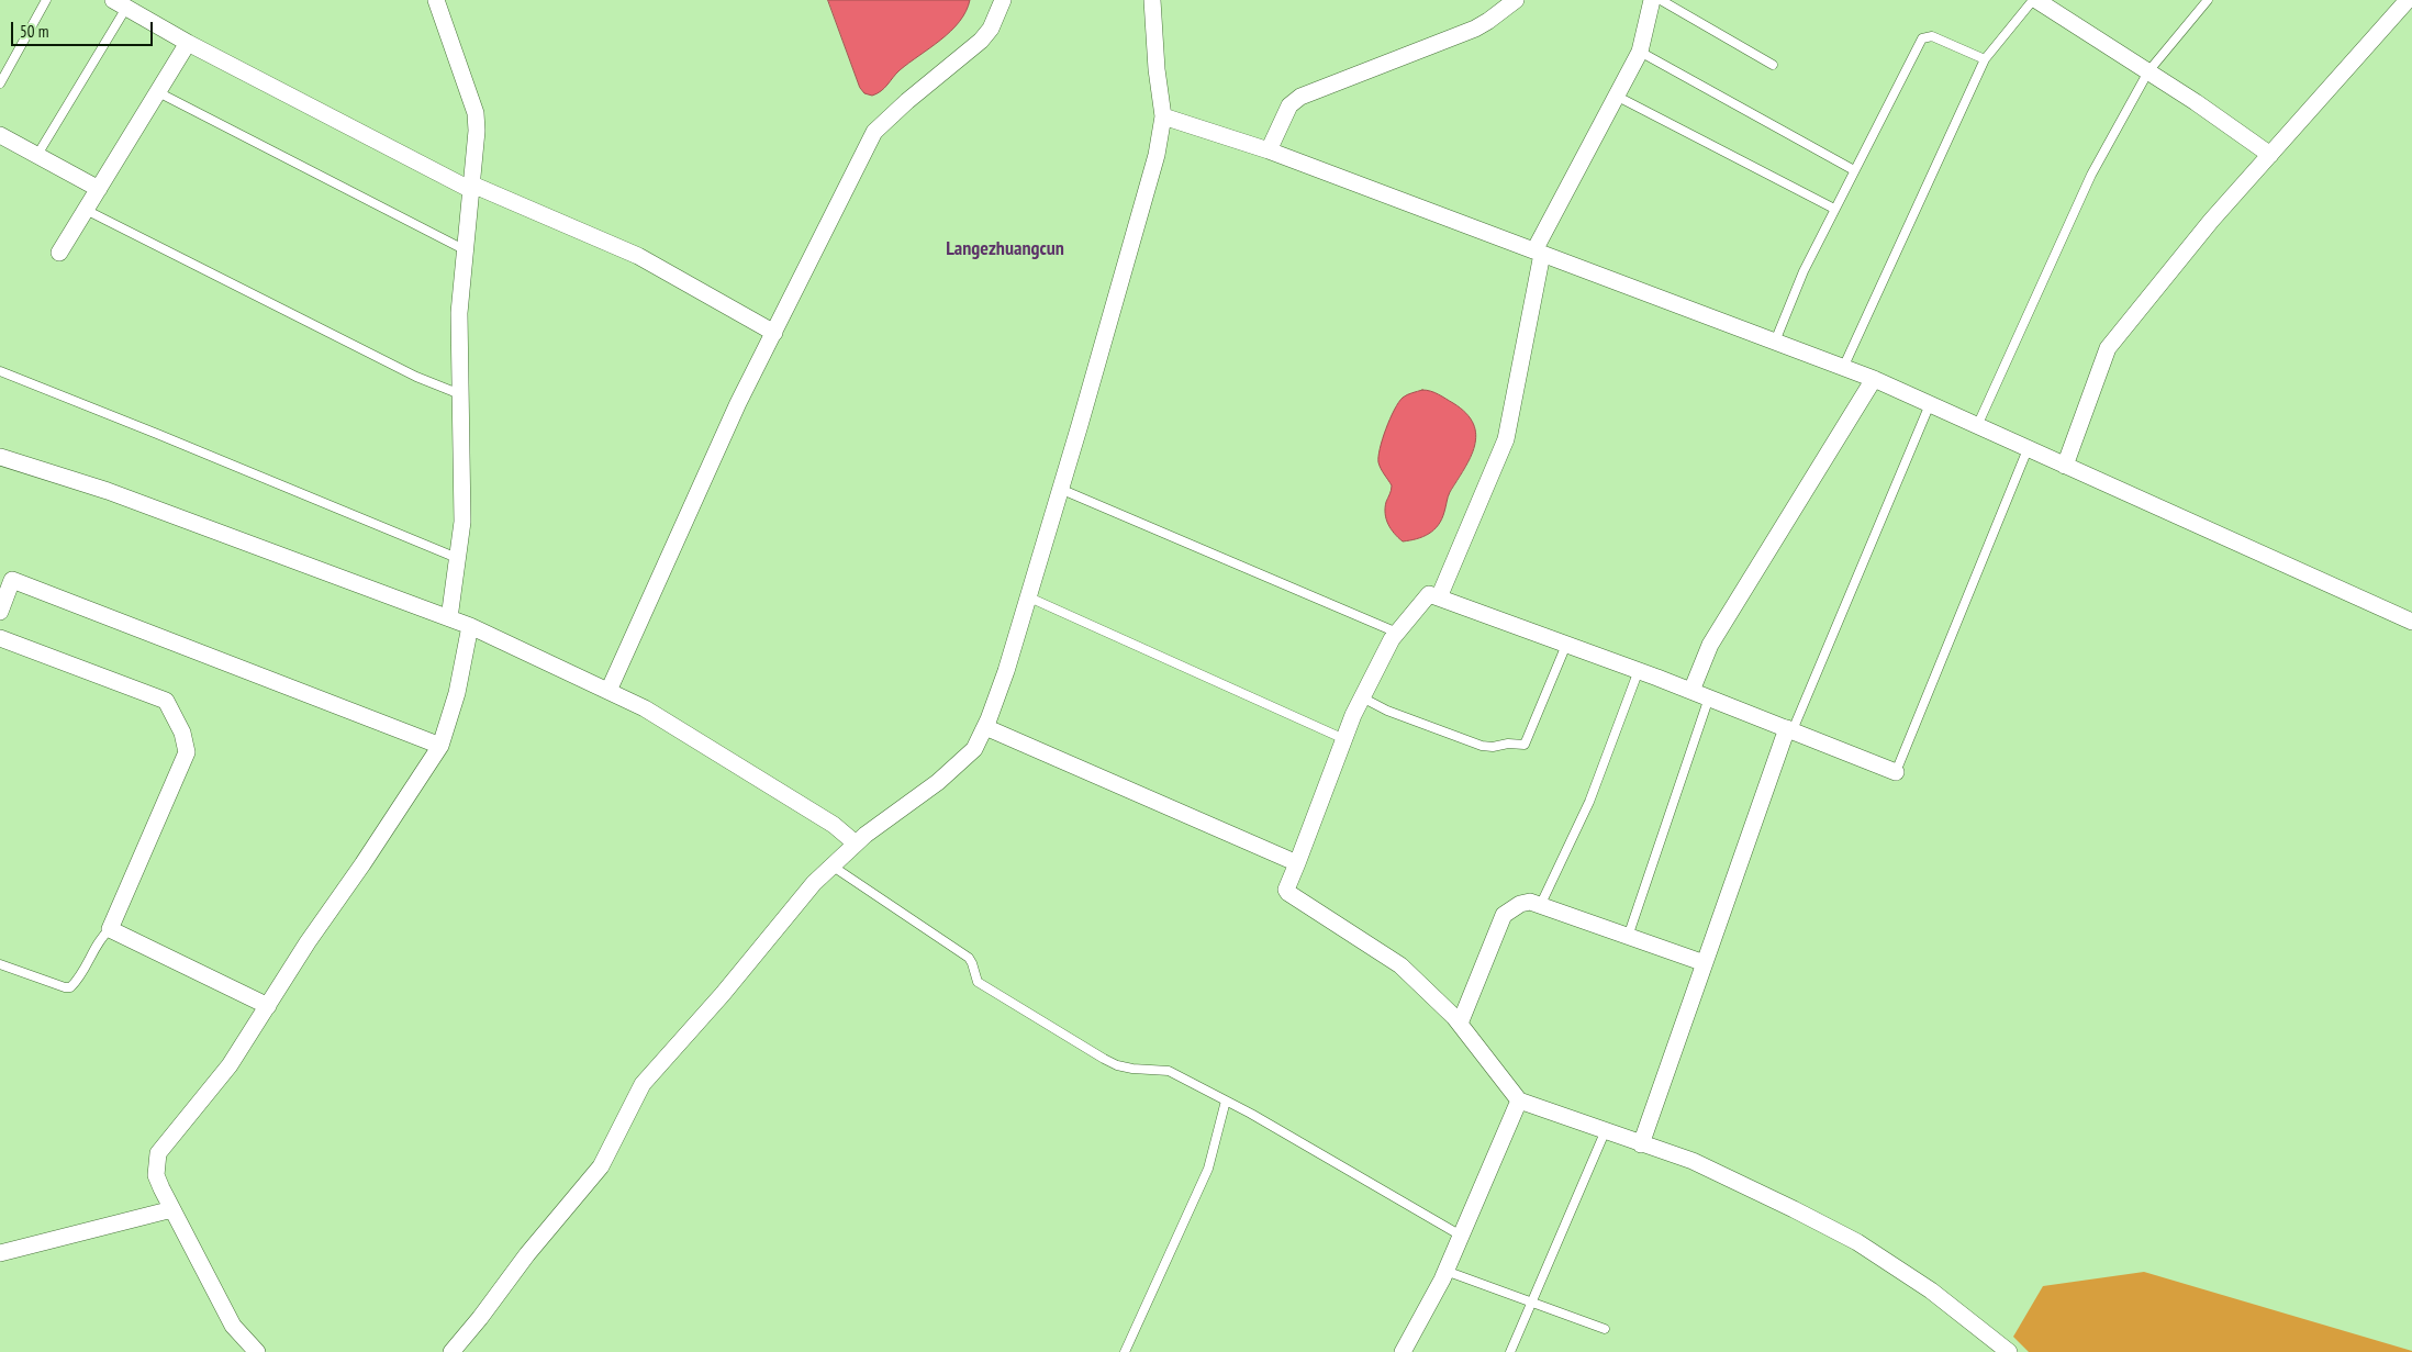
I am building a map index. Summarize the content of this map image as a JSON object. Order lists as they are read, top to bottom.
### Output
{
  "districts": ["Langezhuangcun"],
  "scale_bar": "50 m"
}
